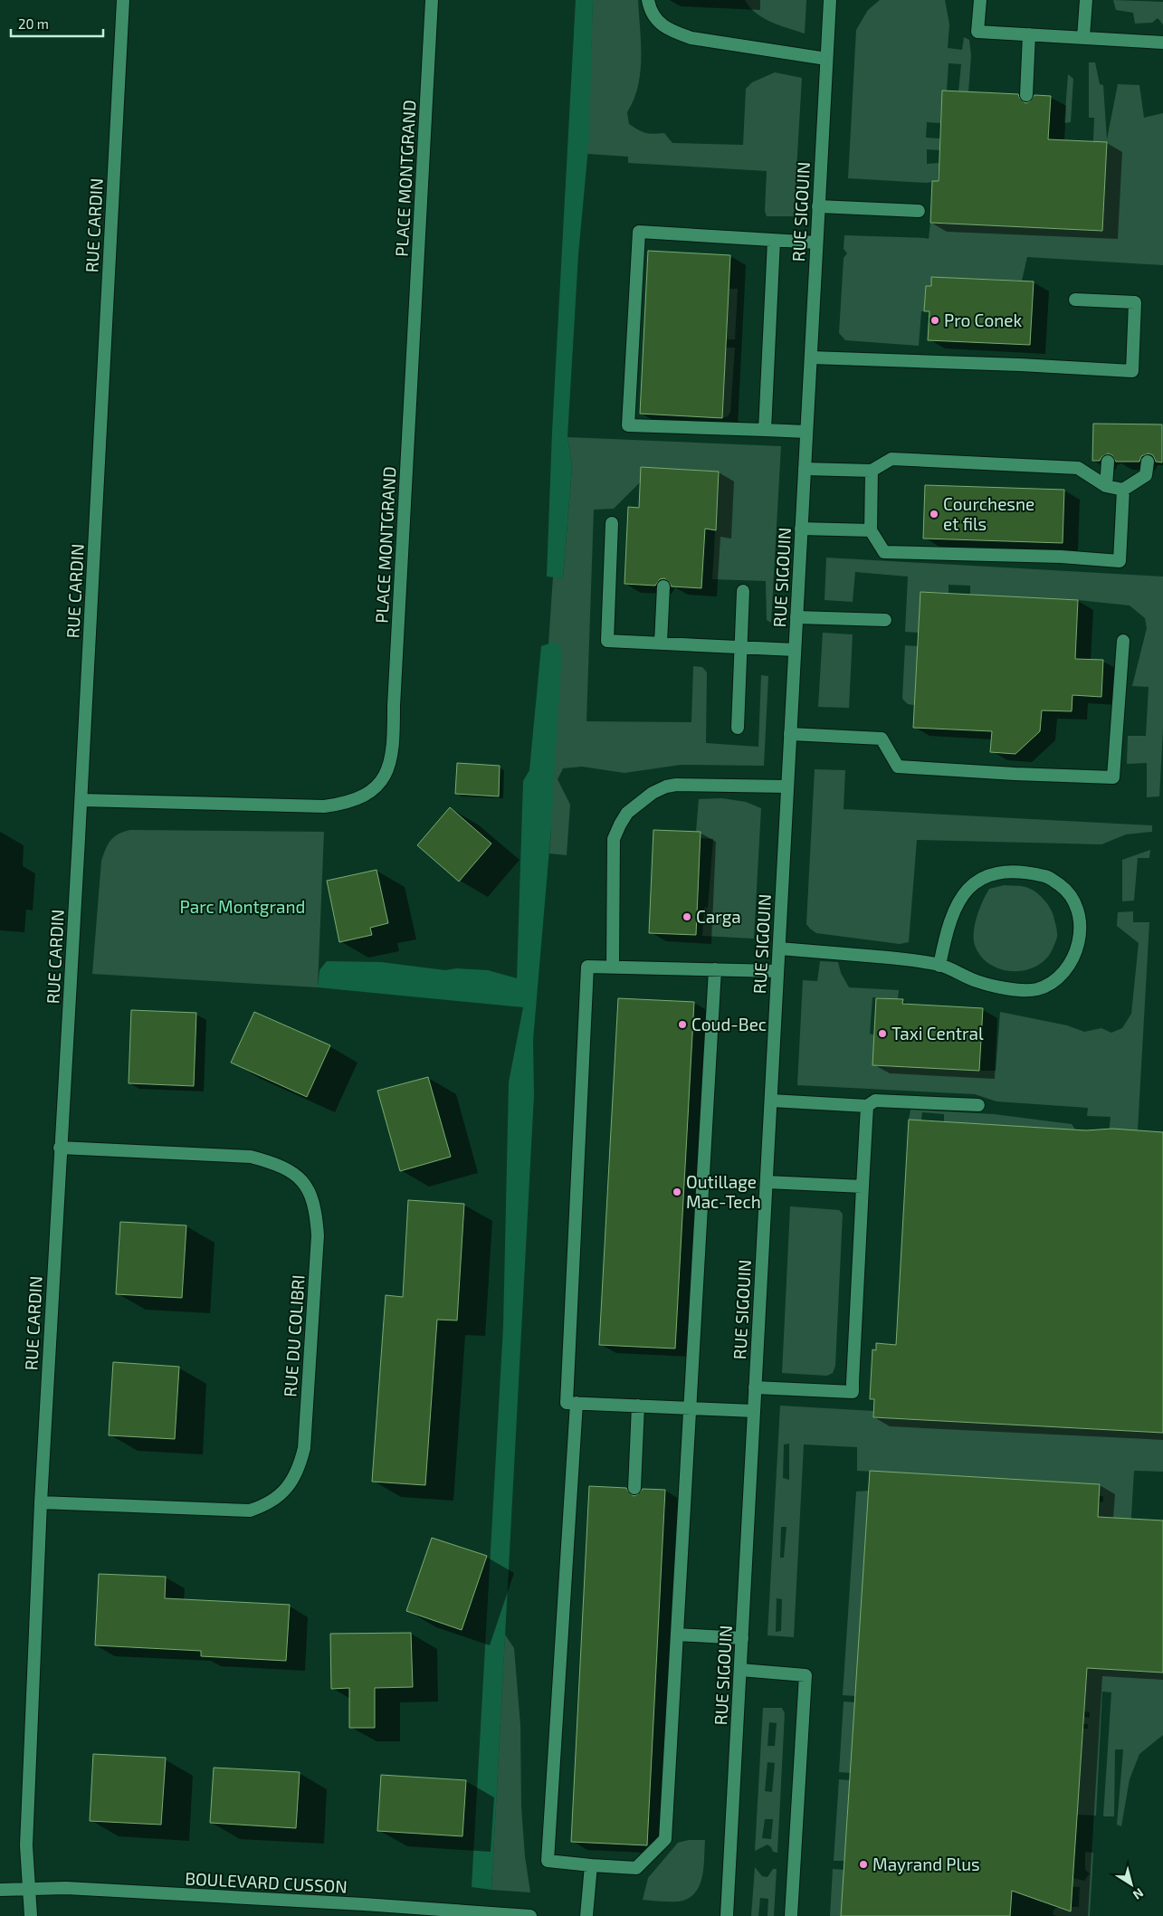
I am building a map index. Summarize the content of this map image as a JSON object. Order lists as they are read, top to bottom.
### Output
{
  "streets": {
    "street": [
      "PLACE MONTGRAND",
      "RUE SIGOUIN",
      "RUE CARDIN",
      "RUE DU COLIBRI",
      "BOULEVARD CUSSON"
    ]
  },
  "crossings": [
    ["PLACE MONTGRAND", "RUE CARDIN"],
    ["RUE CARDIN", "RUE DU COLIBRI"],
    ["RUE CARDIN", "BOULEVARD CUSSON"]
  ],
  "parks": ["Parc Montgrand"],
  "places": [
    "Pro Conek",
    "Courchesne et fils",
    "Carga",
    "Coud-Bec",
    "Taxi Central",
    "Outillage Mac-Tech",
    "Mayrand Plus"
  ],
  "scale_bar": "20 m",
  "north": "bottom right"
}
